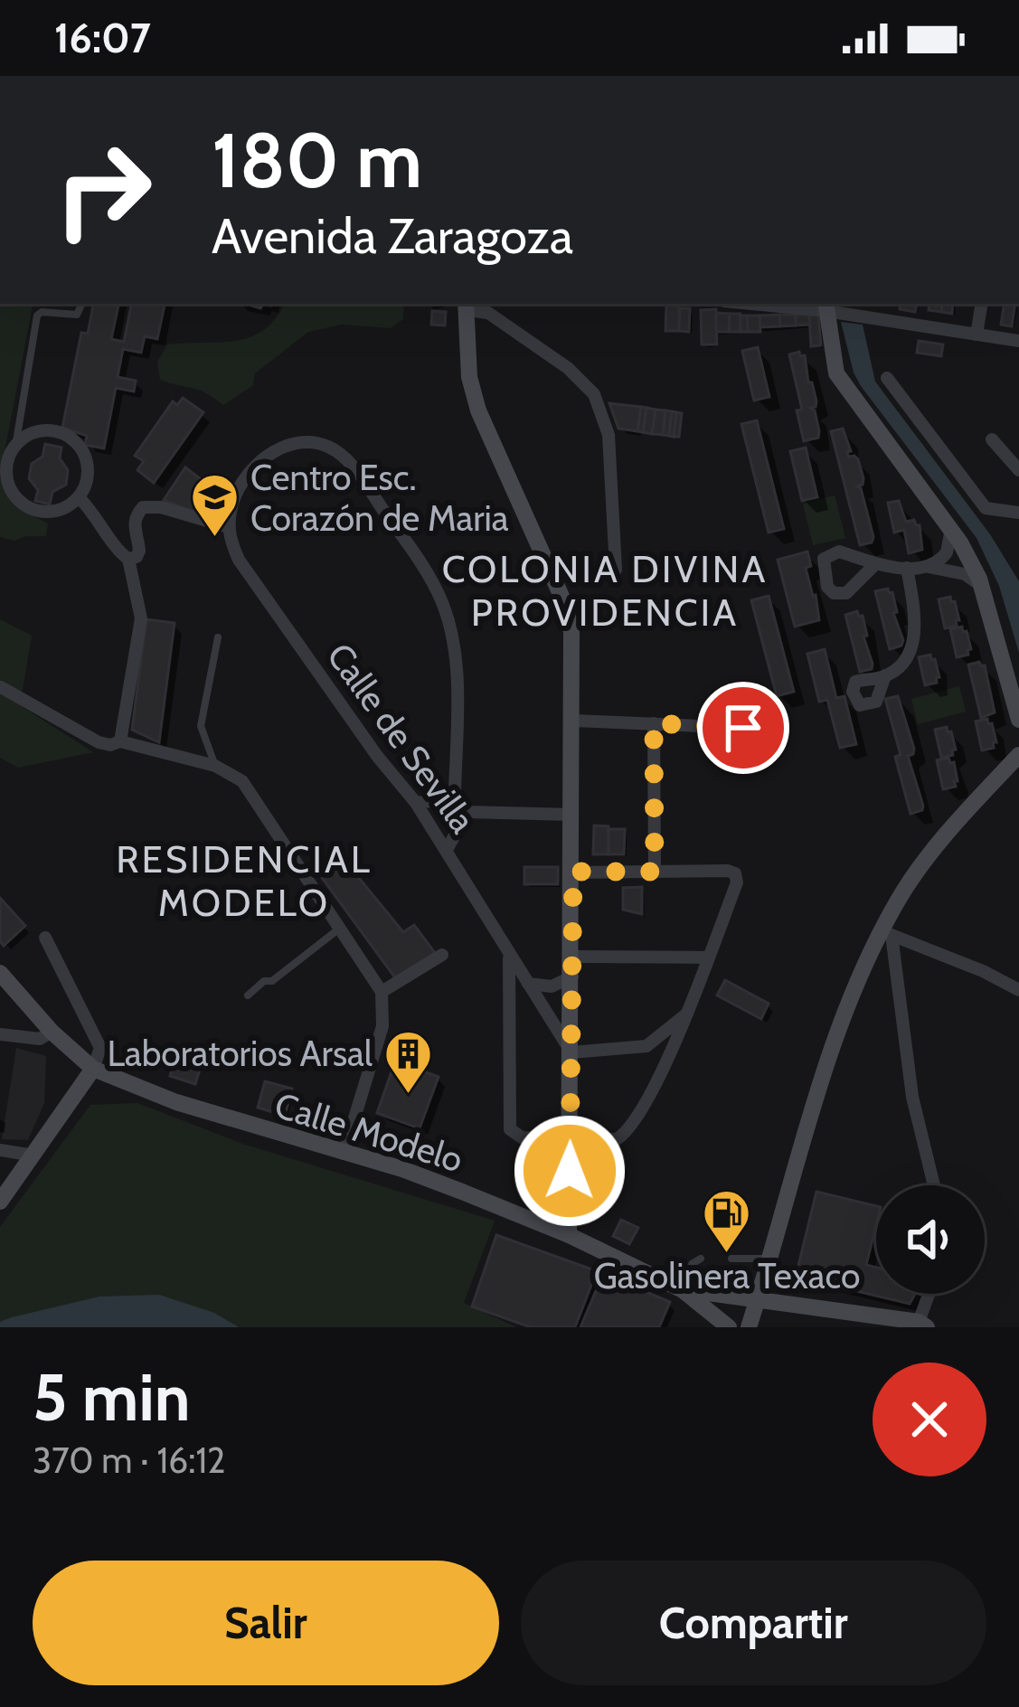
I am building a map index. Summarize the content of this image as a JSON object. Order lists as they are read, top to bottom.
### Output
{
  "streets": {
    "street": ["Calle de Sevilla", "Calle Modelo"]
  },
  "districts": ["COLONIA DIVINA PROVIDENCIA", "RESIDENCIAL MODELO"],
  "places": {
    "school or university": ["Centro Esc. Corazón de Maria"],
    "building": ["Laboratorios Arsal"],
    "fuel station": ["Gasolinera Texaco"]
  },
  "page": {
    "status": "16:07",
    "turn": ["180 m", "Avenida Zaragoza"],
    "heading": ["5 min", "370 m · 16:12"],
    "buttons": ["Salir", "Compartir"]
  }
}
